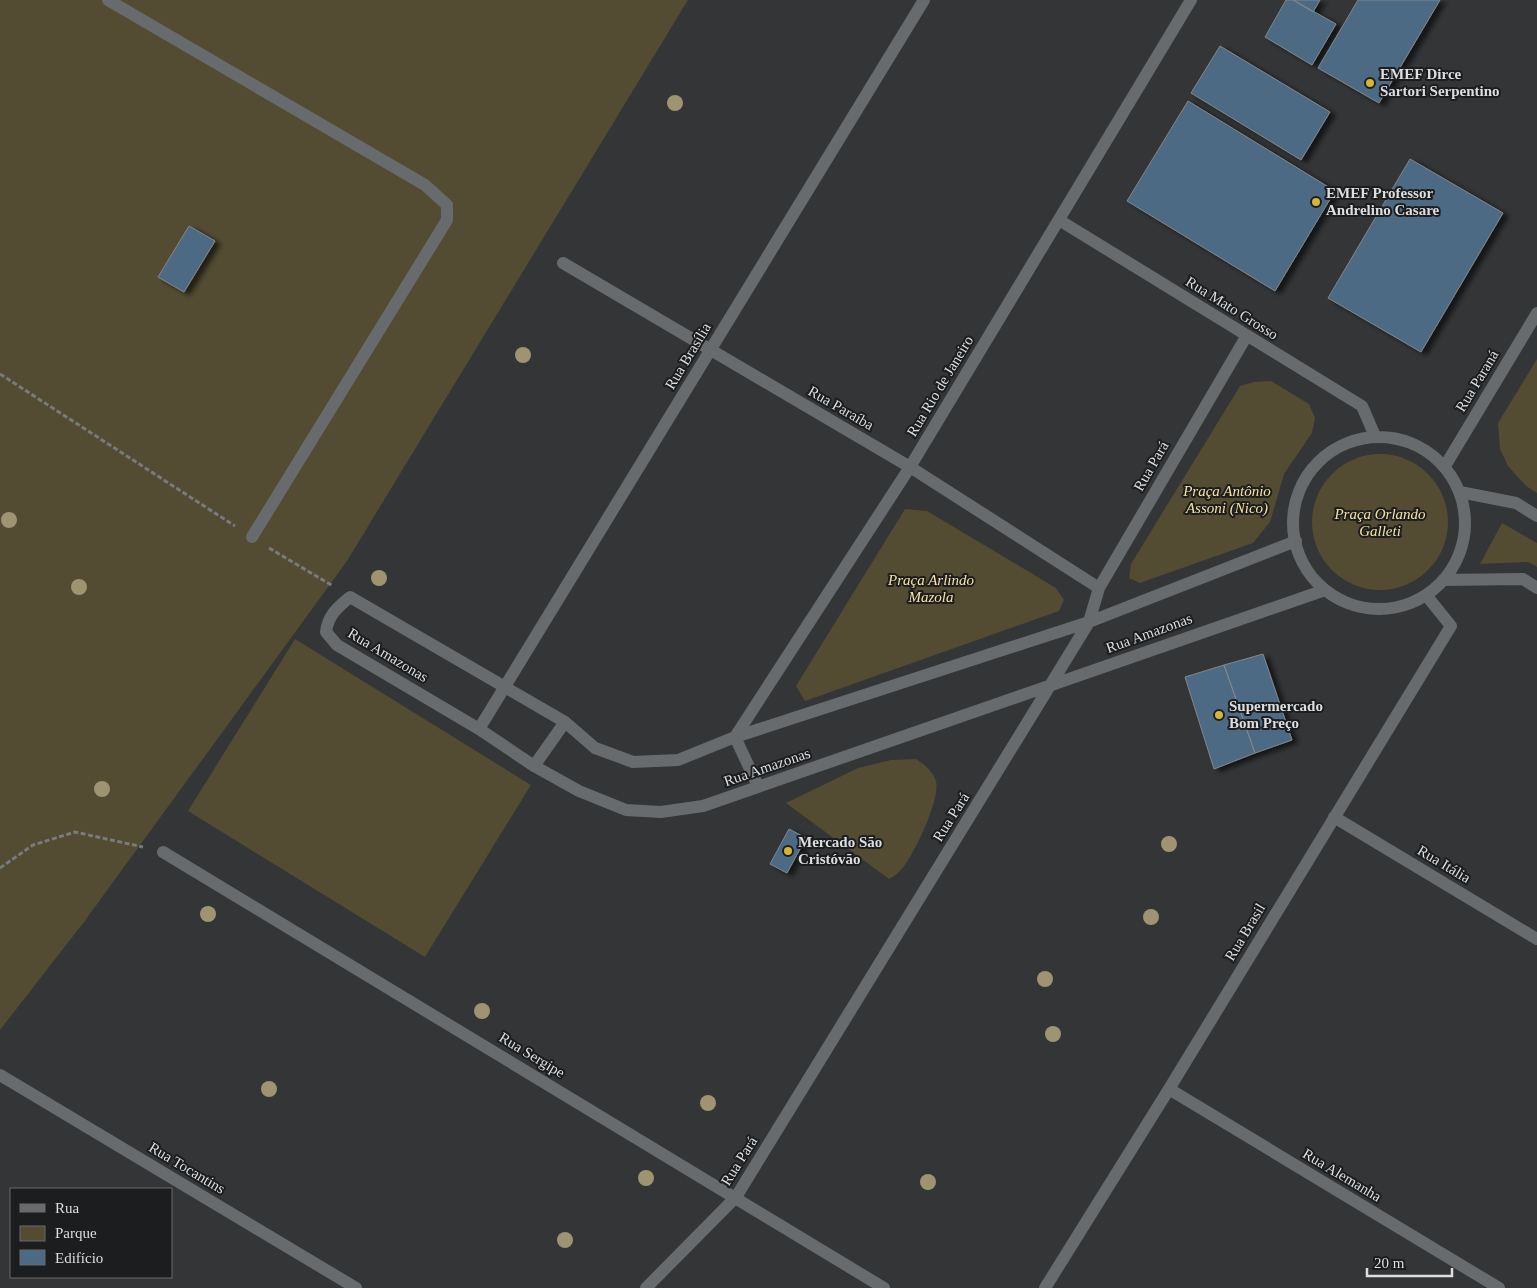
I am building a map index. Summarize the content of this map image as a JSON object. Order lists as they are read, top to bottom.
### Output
{
  "streets": {
    "street": [
      "Rua Mato Grosso",
      "Rua Brasília",
      "Rua Paraná",
      "Rua Rio de Janeiro",
      "Rua Paraíba",
      "Rua Pará",
      "Rua Amazonas",
      "Rua Itália",
      "Rua Brasil",
      "Rua Sergipe",
      "Rua Tocantins",
      "Rua Alemanha"
    ]
  },
  "crossings": [
    ["Rua Mato Grosso", "Rua Paraná"],
    ["Rua Mato Grosso", "Rua Rio de Janeiro"],
    ["Rua Mato Grosso", "Rua Pará"],
    ["Rua Mato Grosso", "Rua Amazonas"],
    ["Rua Mato Grosso", "Rua Brasil"],
    ["Rua Brasília", "Rua Paraíba"],
    ["Rua Brasília", "Rua Amazonas"],
    ["Rua Paraná", "Rua Amazonas"],
    ["Rua Paraná", "Rua Brasil"],
    ["Rua Rio de Janeiro", "Rua Paraíba"],
    ["Rua Rio de Janeiro", "Rua Amazonas"],
    ["Rua Paraíba", "Rua Pará"],
    ["Rua Pará", "Rua Amazonas"],
    ["Rua Pará", "Rua Sergipe"],
    ["Rua Amazonas", "Rua Brasil"],
    ["Rua Itália", "Rua Brasil"],
    ["Rua Brasil", "Rua Alemanha"]
  ],
  "parks": ["Praça Antônio Assoni (Nico)", "Praça Orlando Galleti", "Praça Arlindo Mazola"],
  "places": [
    "EMEF Dirce Sartori Serpentino",
    "EMEF Professor Andrelino Casare",
    "Supermercado Bom Preço",
    "Mercado São Cristóvão"
  ],
  "legend": ["Rua", "Parque", "Edifício"],
  "scale_bar": "20 m"
}
